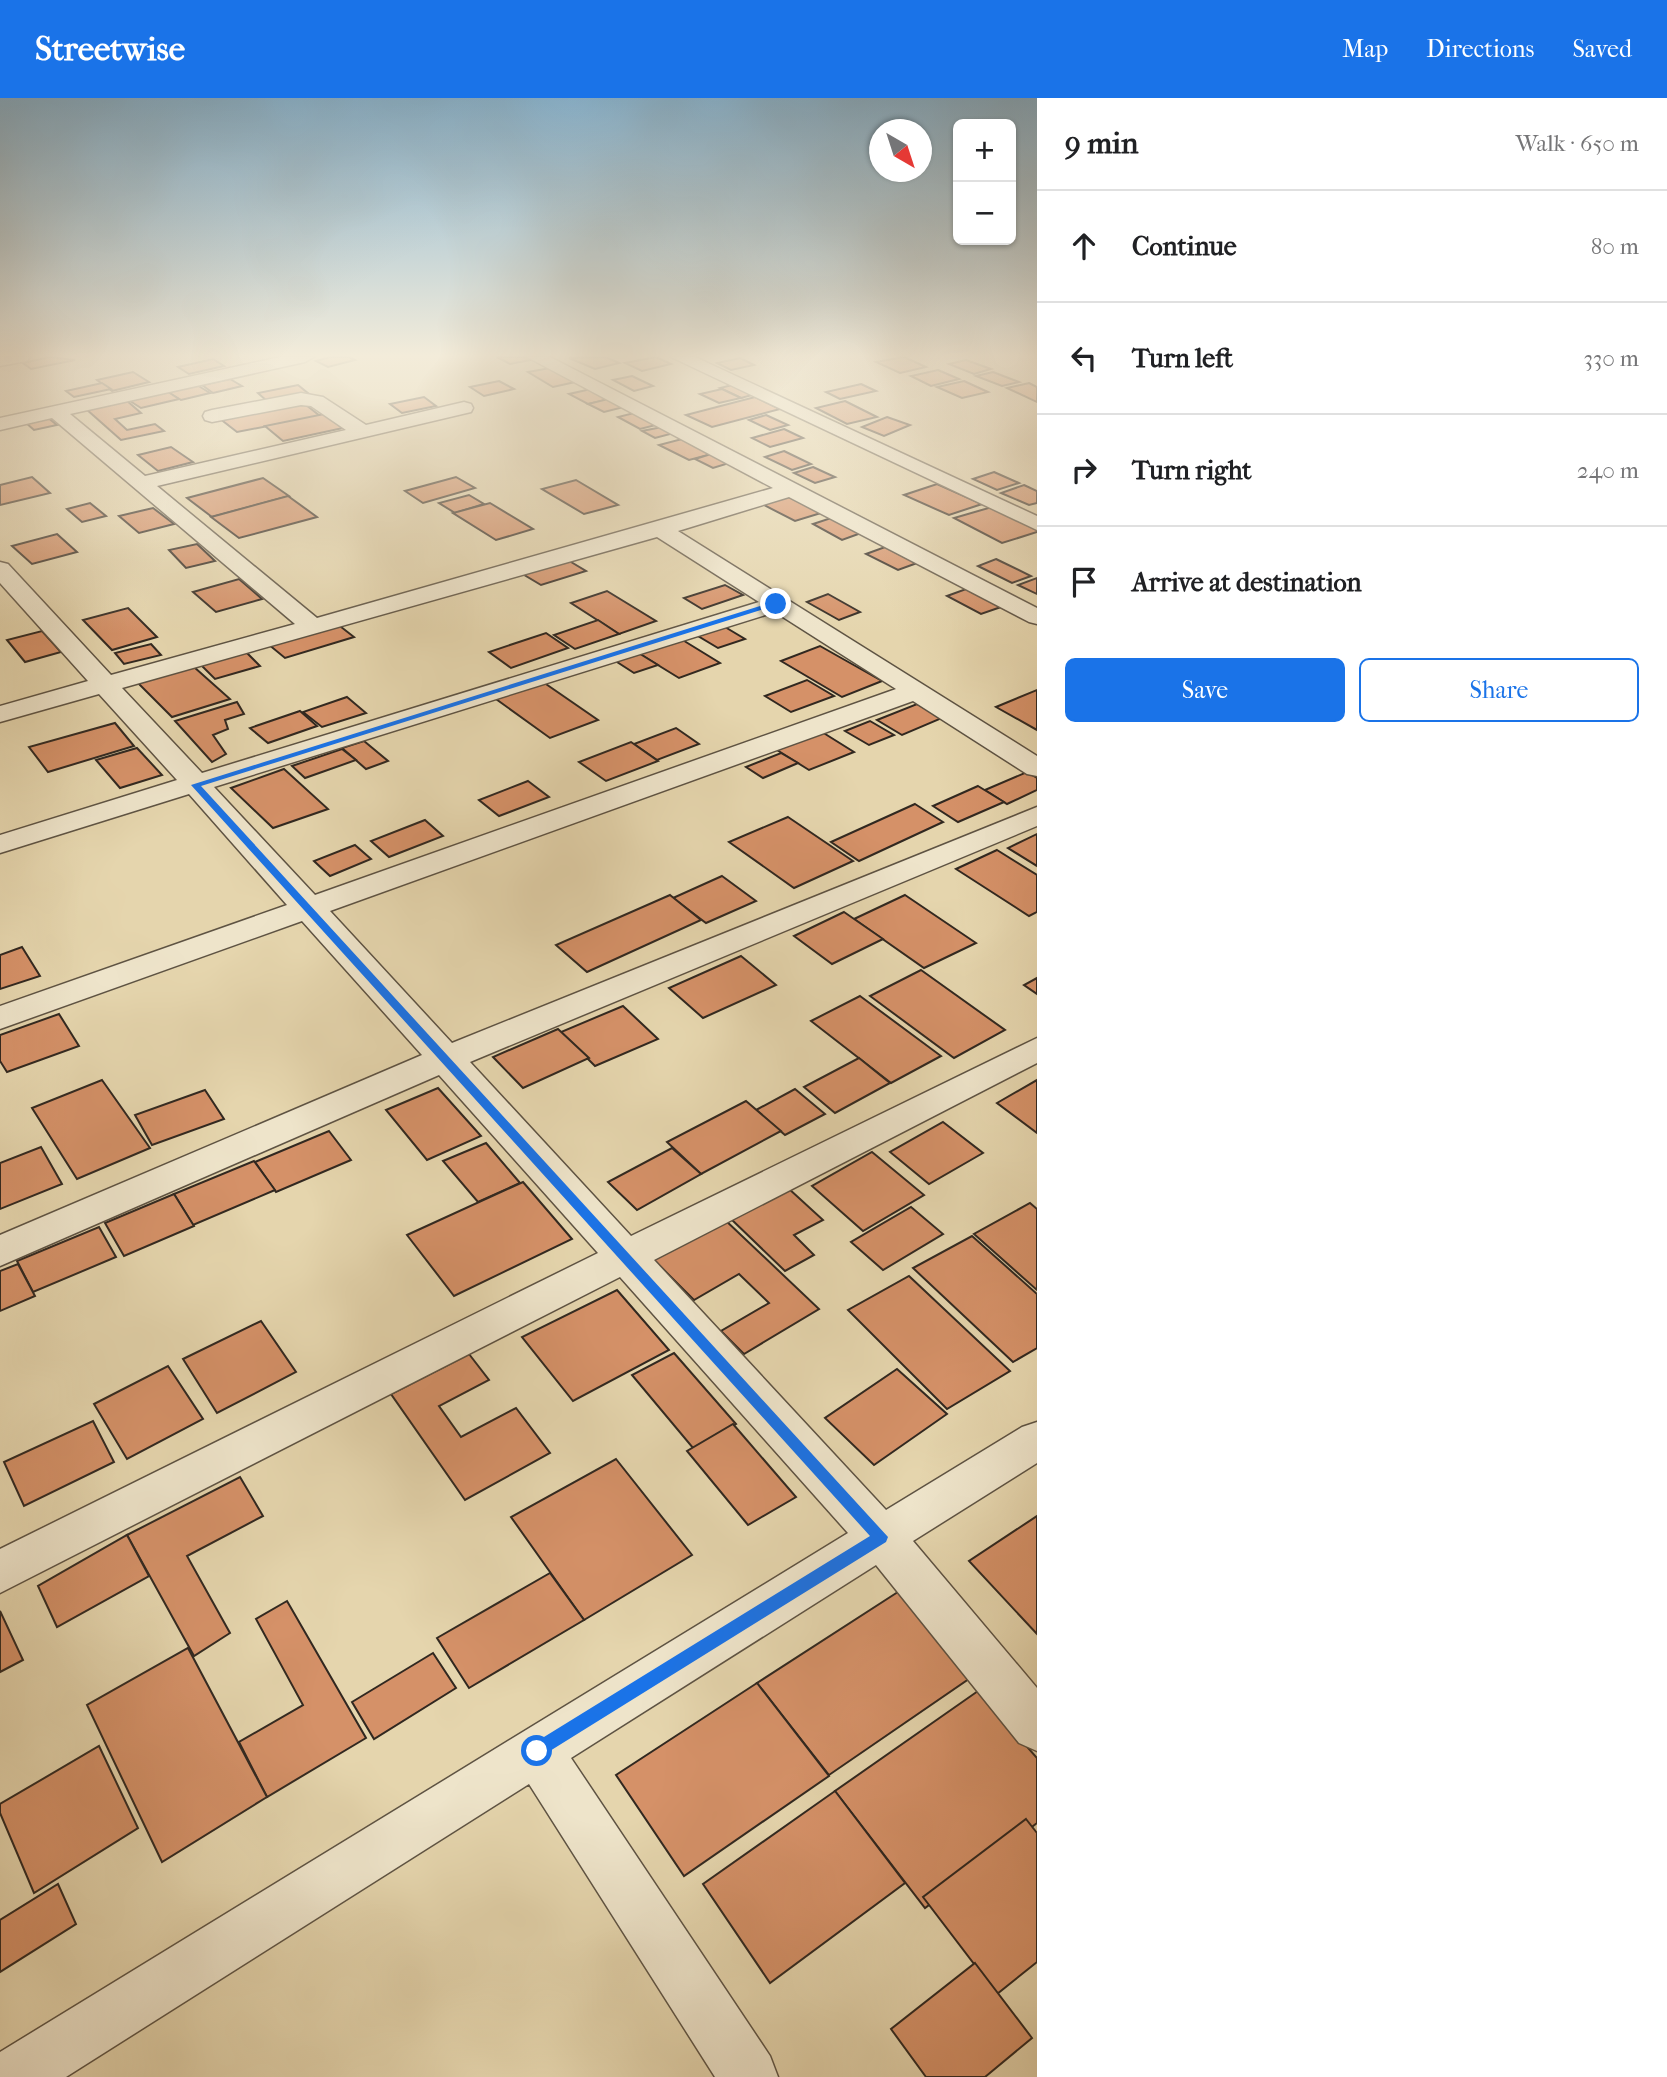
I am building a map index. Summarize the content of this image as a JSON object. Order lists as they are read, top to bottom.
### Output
{
  "north": "bottom right",
  "page": {
    "header": "Streetwise",
    "nav": ["Map", "Directions", "Saved"],
    "heading": ["9 min", "Walk · 650 m"],
    "map_buttons": ["+", "−"],
    "list": [
      ["Continue", "80 m"],
      ["Turn left", "330 m"],
      ["Turn right", "240 m"],
      "Arrive at destination"
    ],
    "buttons": ["Save", "Share"]
  }
}
